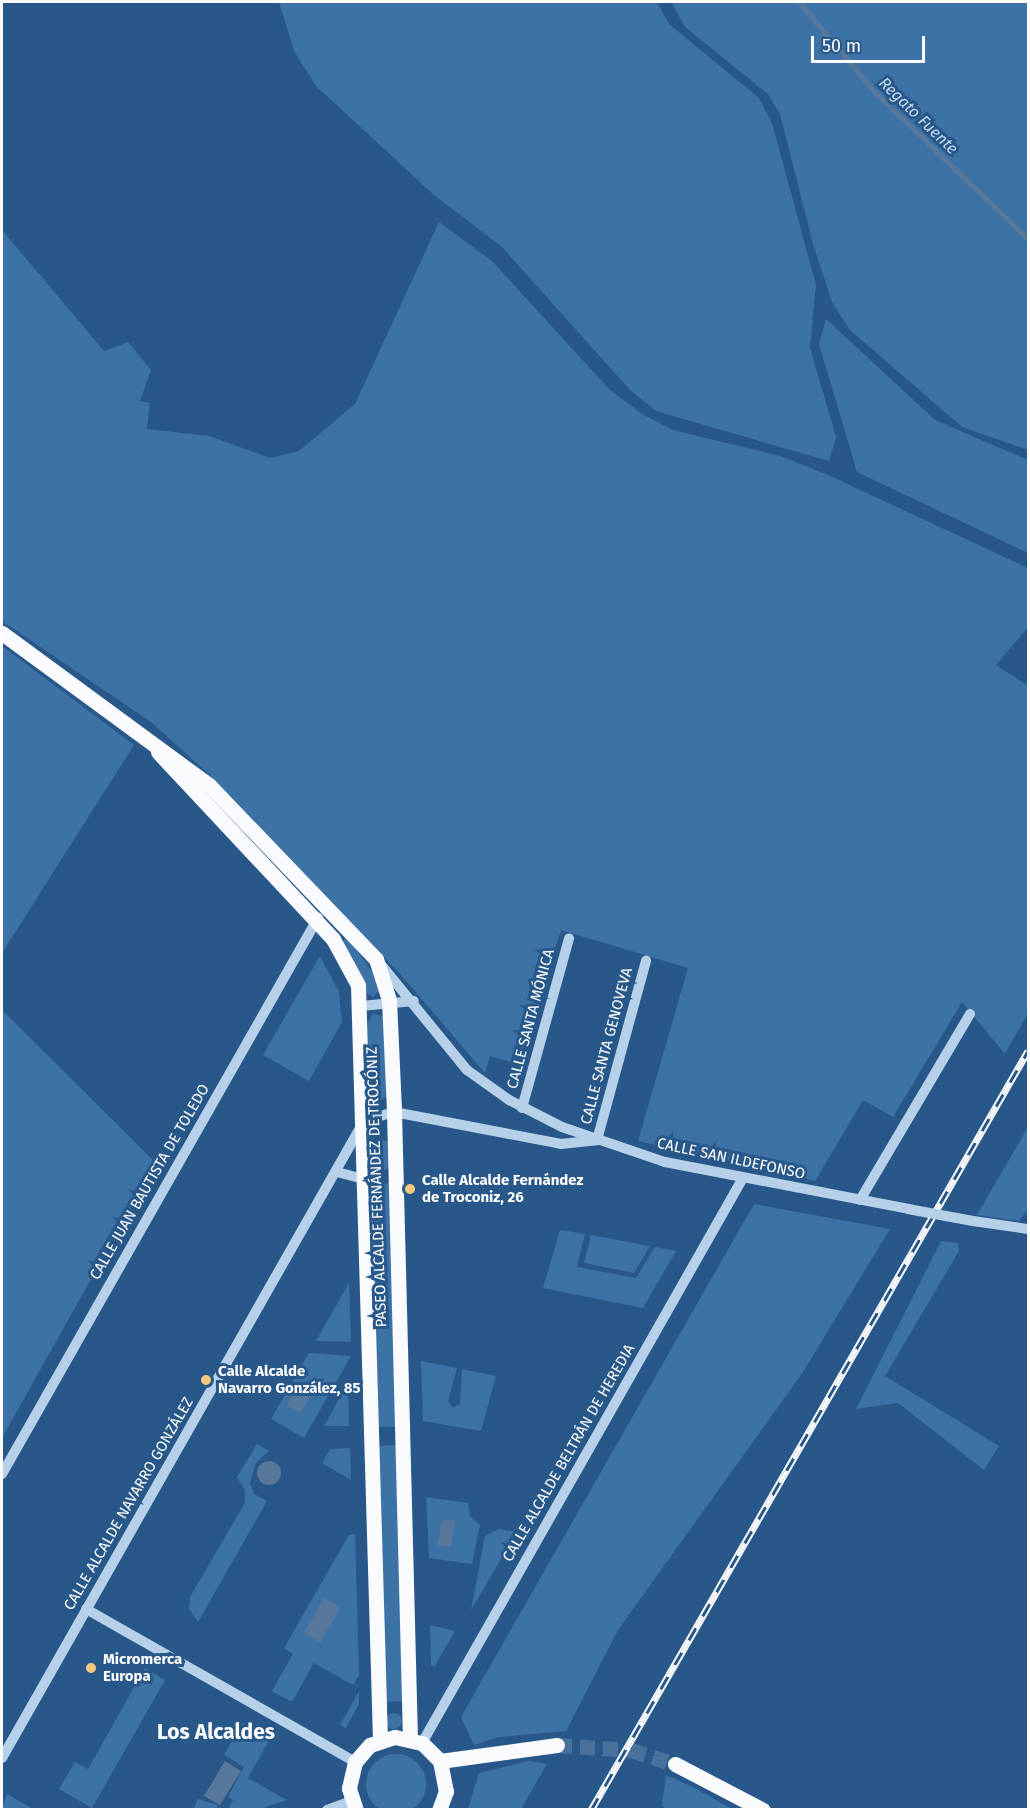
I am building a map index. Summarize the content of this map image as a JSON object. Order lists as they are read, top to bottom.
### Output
{
  "streets": {
    "main road": ["PASEO ALCALDE FERNÁNDEZ DE TROCÓNIZ"],
    "street": [
      "CALLE SANTA MÓNICA",
      "CALLE SANTA GENOVEVA",
      "CALLE SAN ILDEFONSO",
      "CALLE JUAN BAUTISTA DE TOLEDO",
      "CALLE ALCALDE BELTRÁN DE HEREDIA",
      "CALLE ALCALDE NAVARRO GONZÁLEZ"
    ]
  },
  "crossings": [
    ["CALLE SANTA MÓNICA", "CALLE SAN ILDEFONSO"],
    ["CALLE SANTA GENOVEVA", "CALLE SAN ILDEFONSO"],
    ["CALLE SAN ILDEFONSO", "PASEO ALCALDE FERNÁNDEZ DE TROCÓNIZ"],
    ["CALLE SAN ILDEFONSO", "CALLE ALCALDE BELTRÁN DE HEREDIA"],
    ["CALLE SAN ILDEFONSO", "CALLE ALCALDE NAVARRO GONZÁLEZ"],
    ["CALLE JUAN BAUTISTA DE TOLEDO", "PASEO ALCALDE FERNÁNDEZ DE TROCÓNIZ"],
    ["PASEO ALCALDE FERNÁNDEZ DE TROCÓNIZ", "CALLE ALCALDE BELTRÁN DE HEREDIA"],
    ["PASEO ALCALDE FERNÁNDEZ DE TROCÓNIZ", "CALLE ALCALDE NAVARRO GONZÁLEZ"]
  ],
  "districts": ["Los Alcaldes"],
  "water": ["Regato Fuente"],
  "places": ["Calle Alcalde Fernández de Troconiz, 26", "Calle Alcalde Navarro González, 85", "Micromerca Europa"],
  "scale_bar": "50 m"
}
